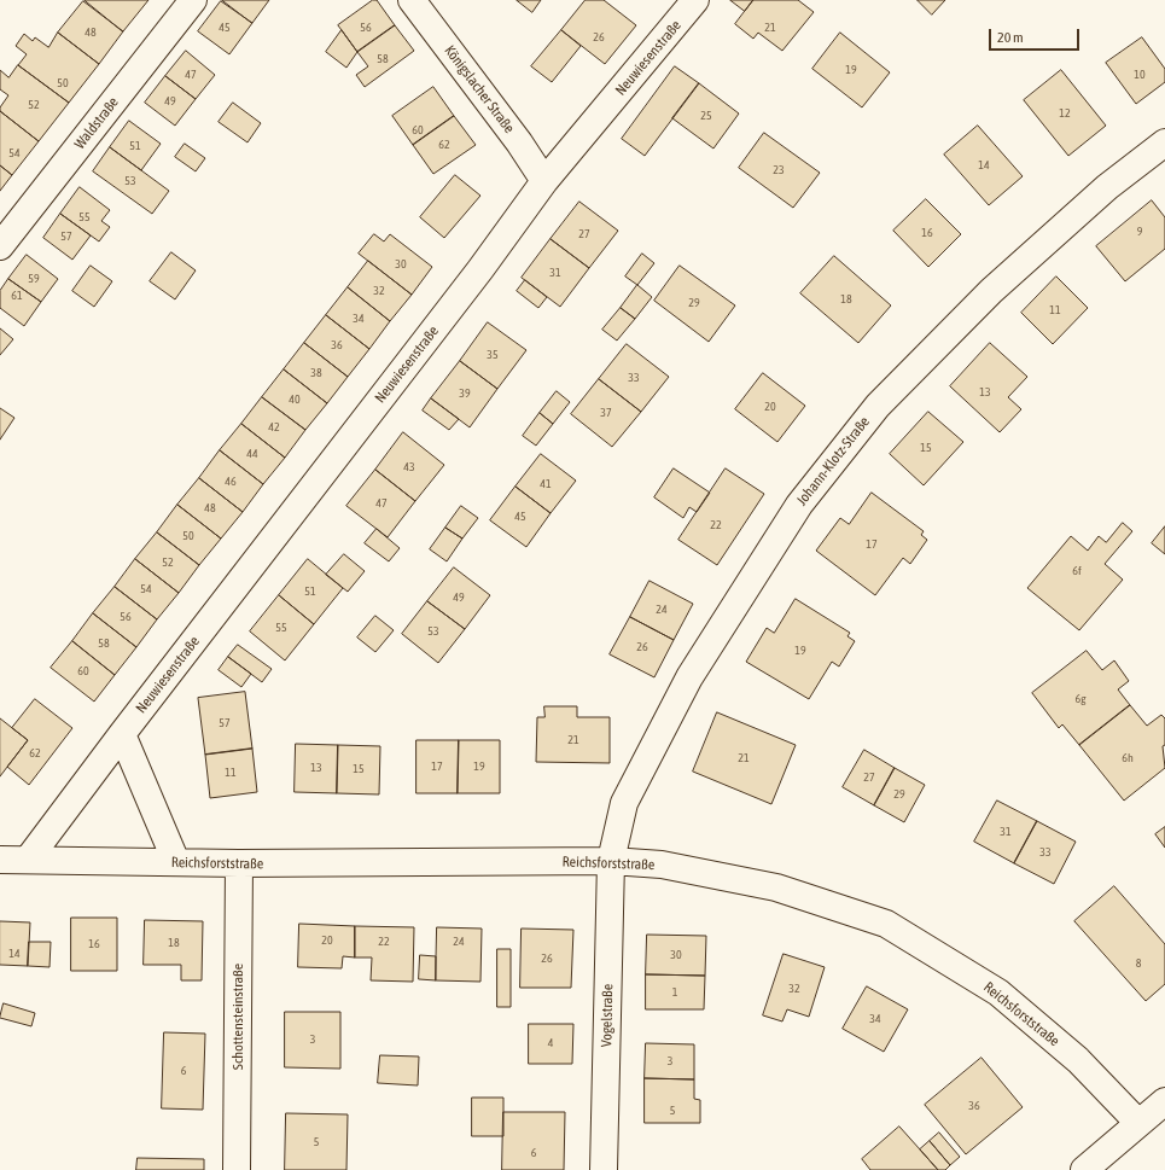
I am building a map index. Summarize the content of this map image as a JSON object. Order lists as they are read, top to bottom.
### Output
{
  "streets": {
    "street": [
      "Neuwiesenstraße",
      "Königslacher Straße",
      "Waldstraße",
      "Johann-Klotz-Straße",
      "Reichsforststraße",
      "Vogelstraße",
      "Schottensteinstraße"
    ]
  },
  "crossings": [
    ["Neuwiesenstraße", "Königslacher Straße"],
    ["Neuwiesenstraße", "Reichsforststraße"],
    ["Johann-Klotz-Straße", "Reichsforststraße"],
    ["Johann-Klotz-Straße", "Vogelstraße"],
    ["Reichsforststraße", "Vogelstraße"],
    ["Reichsforststraße", "Schottensteinstraße"]
  ],
  "house_numbers": [
    "45",
    "56",
    "21",
    "48",
    "26",
    "58",
    "19",
    "47",
    "10",
    "50",
    "49",
    "52",
    "12",
    "25",
    "60",
    "62",
    "51",
    "54",
    "14",
    "23",
    "53",
    "55",
    "9",
    "16",
    "27",
    "57",
    "30",
    "31",
    "59",
    "32",
    "61",
    "18",
    "29",
    "11",
    "34",
    "36",
    "35",
    "38",
    "33",
    "13",
    "39",
    "40",
    "20",
    "37",
    "42",
    "15",
    "44",
    "43",
    "46",
    "41",
    "47",
    "48",
    "45",
    "22",
    "50",
    "17",
    "52",
    "6f",
    "54",
    "51",
    "49",
    "24",
    "56",
    "55",
    "53",
    "58",
    "26",
    "19",
    "60",
    "6g",
    "57",
    "21",
    "62",
    "21",
    "6h",
    "17",
    "19",
    "13",
    "15",
    "11",
    "27",
    "29",
    "31",
    "33",
    "20",
    "22",
    "24",
    "18",
    "16",
    "14",
    "30",
    "26",
    "8",
    "32",
    "1",
    "34",
    "3",
    "4",
    "3",
    "6",
    "36",
    "5",
    "5",
    "6"
  ],
  "scale_bar": "20 m"
}
